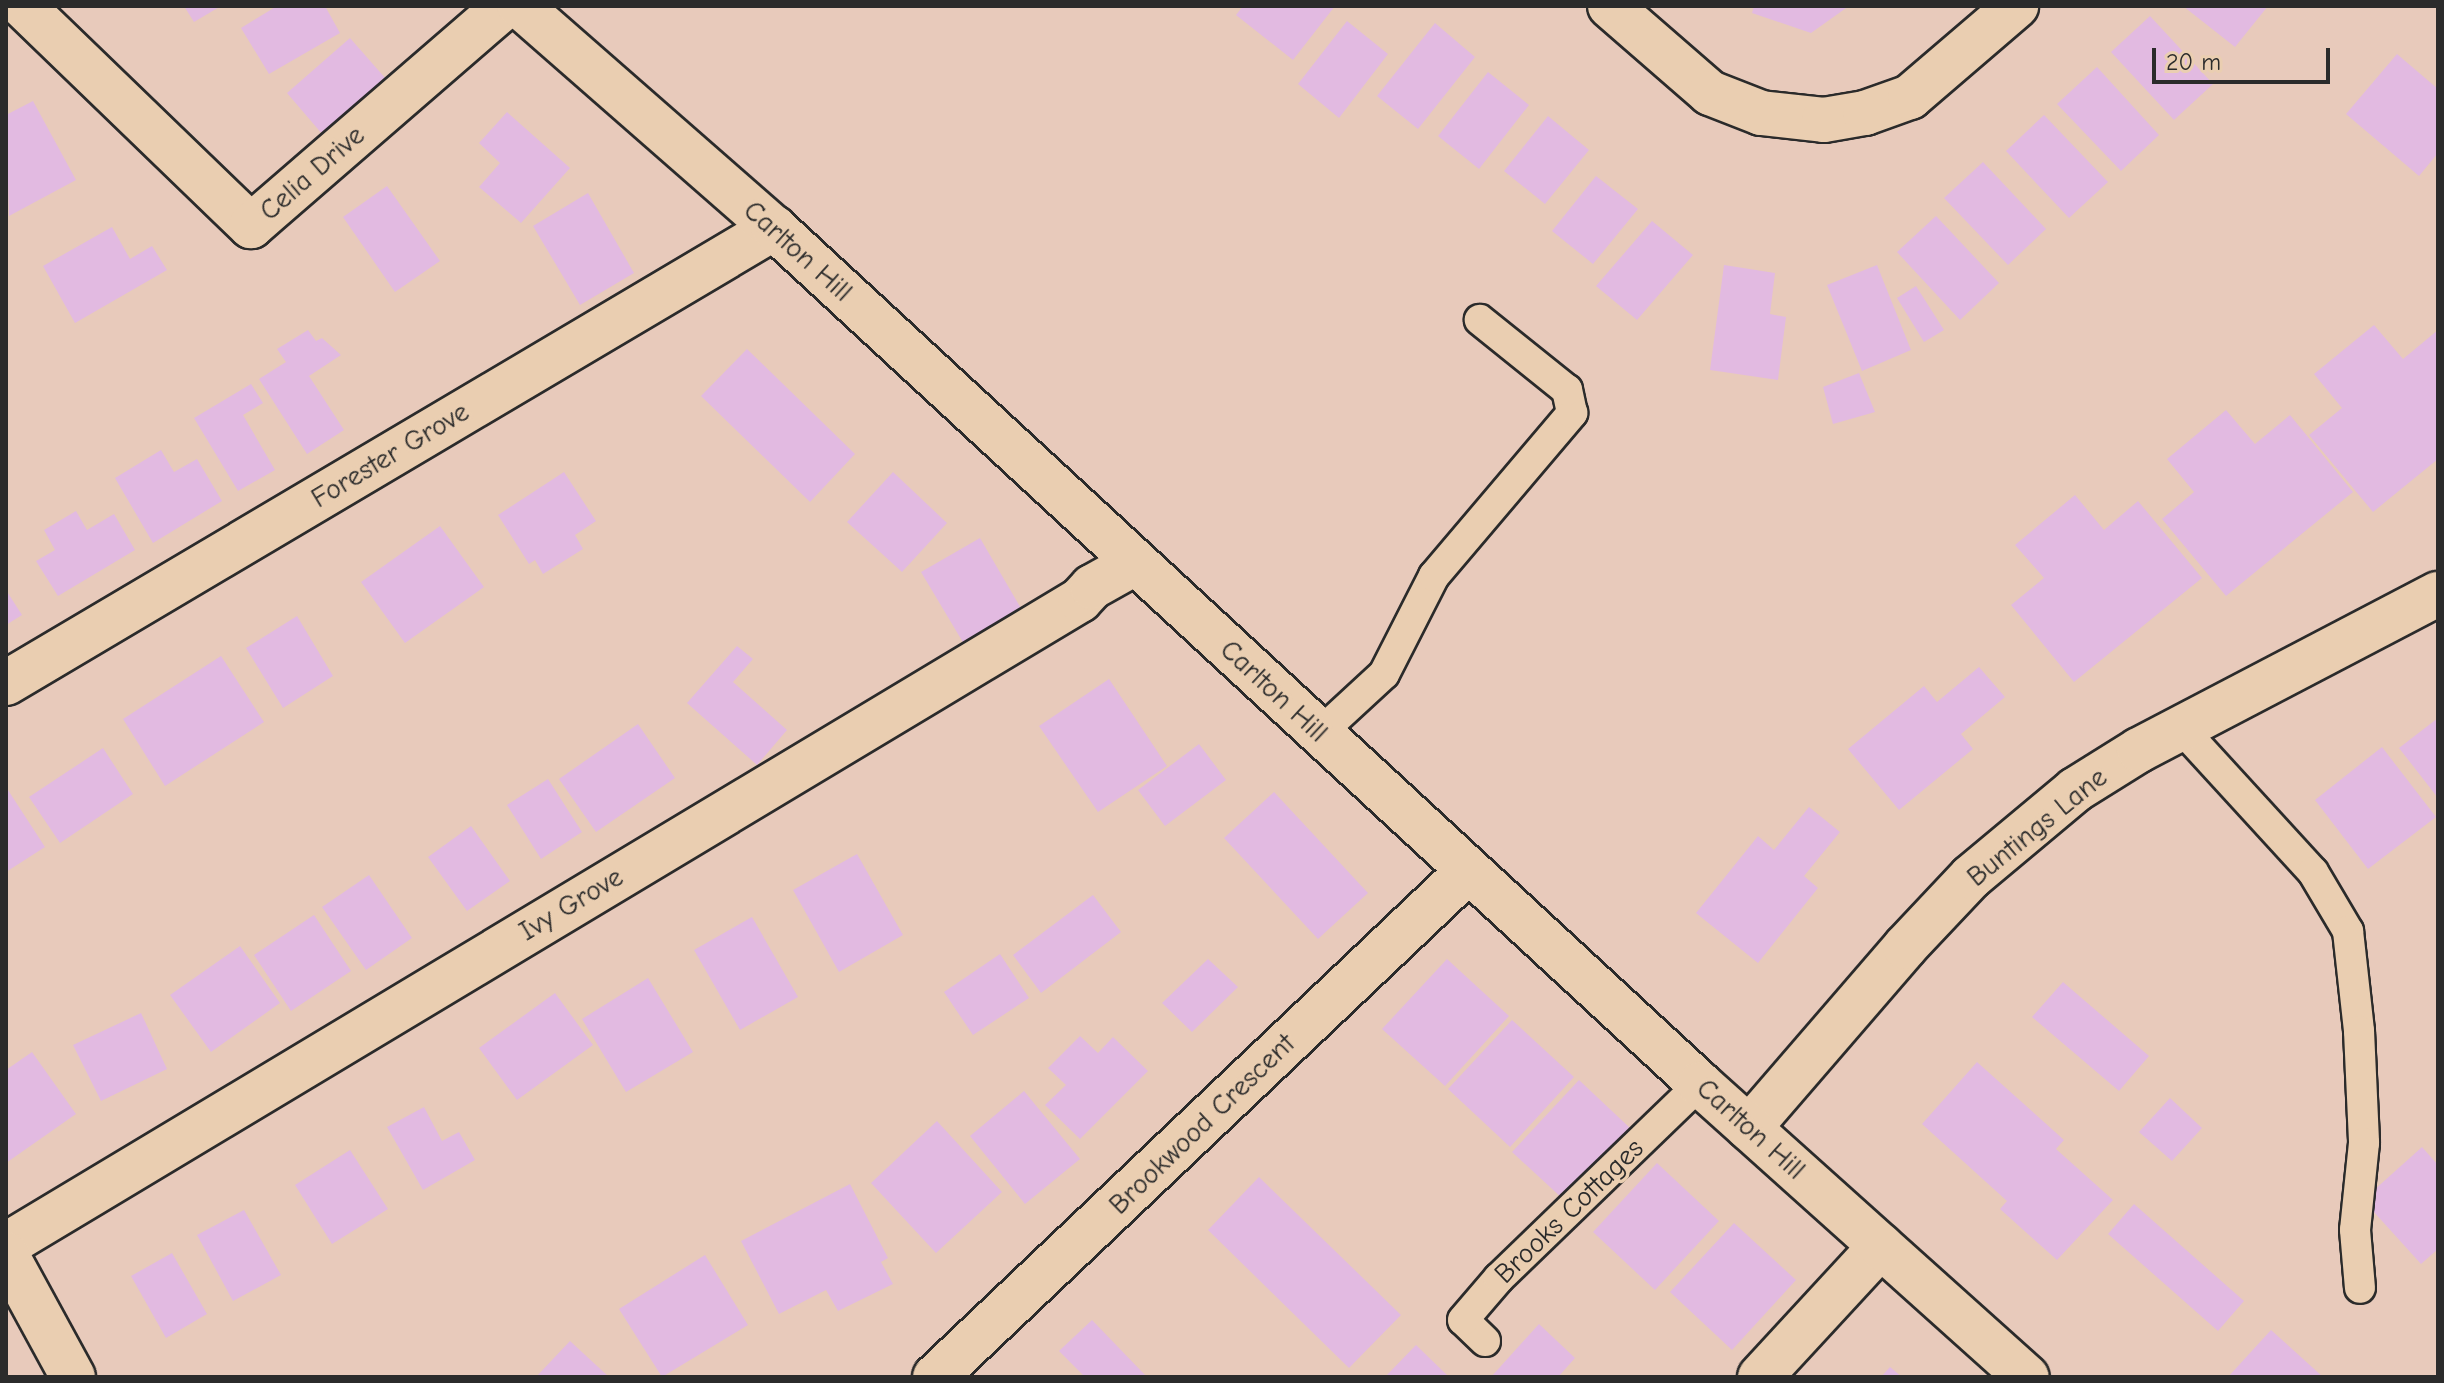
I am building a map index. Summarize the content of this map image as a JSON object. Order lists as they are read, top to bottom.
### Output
{
  "streets": {
    "street": [
      "Celia Drive",
      "Carlton Hill",
      "Forester Grove",
      "Buntings Lane",
      "Ivy Grove",
      "Brookwood Crescent"
    ],
    "lane": ["Brooks Cottages"]
  },
  "crossings": [
    ["Carlton Hill", "Forester Grove"],
    ["Carlton Hill", "Buntings Lane"],
    ["Carlton Hill", "Ivy Grove"],
    ["Carlton Hill", "Brookwood Crescent"],
    ["Carlton Hill", "Brooks Cottages"]
  ],
  "scale_bar": "20 m"
}
